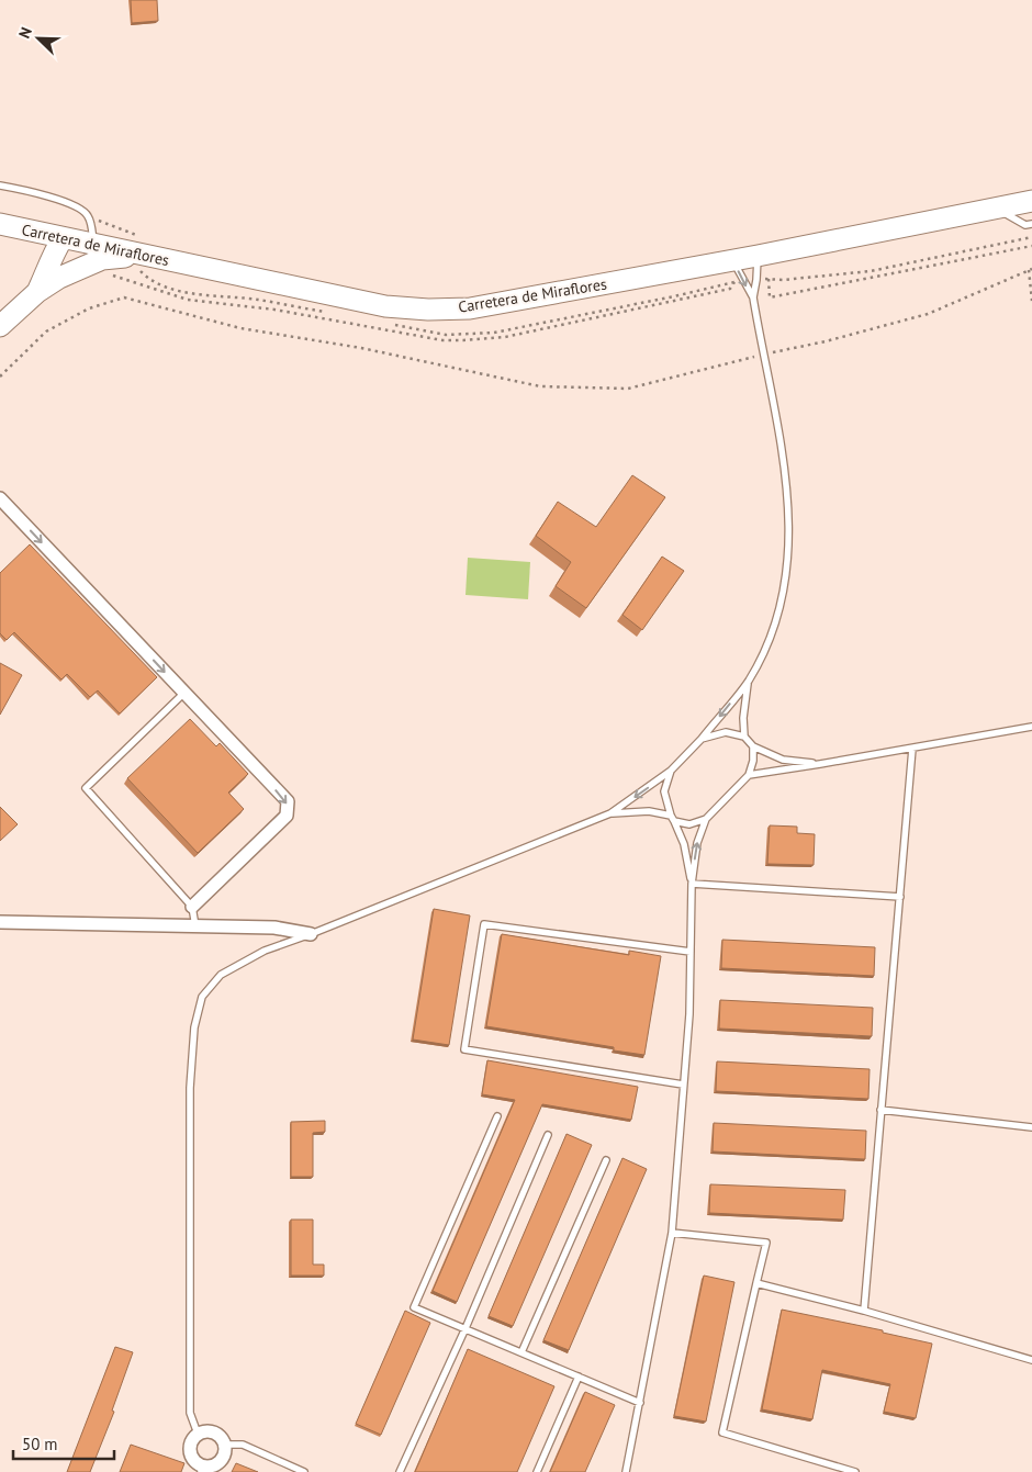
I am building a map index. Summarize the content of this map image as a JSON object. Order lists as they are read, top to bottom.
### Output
{
  "streets": {
    "main road": ["Carretera de Miraflores"]
  },
  "scale_bar": "50 m",
  "north": "top left"
}
